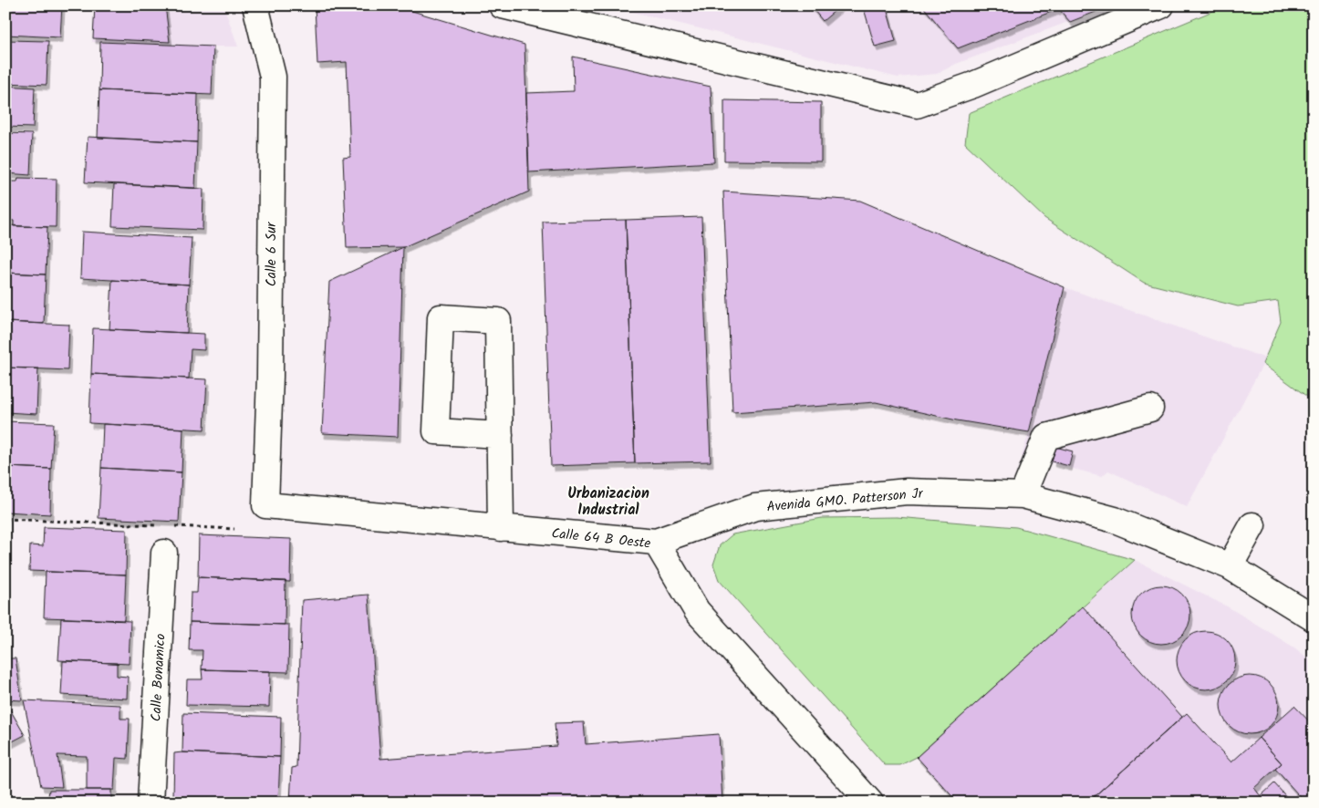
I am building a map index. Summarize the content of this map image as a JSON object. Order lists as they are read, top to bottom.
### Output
{
  "streets": {
    "street": [
      "Calle 6 Sur",
      "Avenida GMO. Patterson Jr",
      "Calle 64 B Oeste",
      "Calle Bonamico"
    ]
  },
  "crossings": [
    ["Calle 6 Sur", "Calle 64 B Oeste"],
    ["Avenida GMO. Patterson Jr", "Calle 64 B Oeste"]
  ],
  "districts": ["Urbanizacion Industrial"]
}
